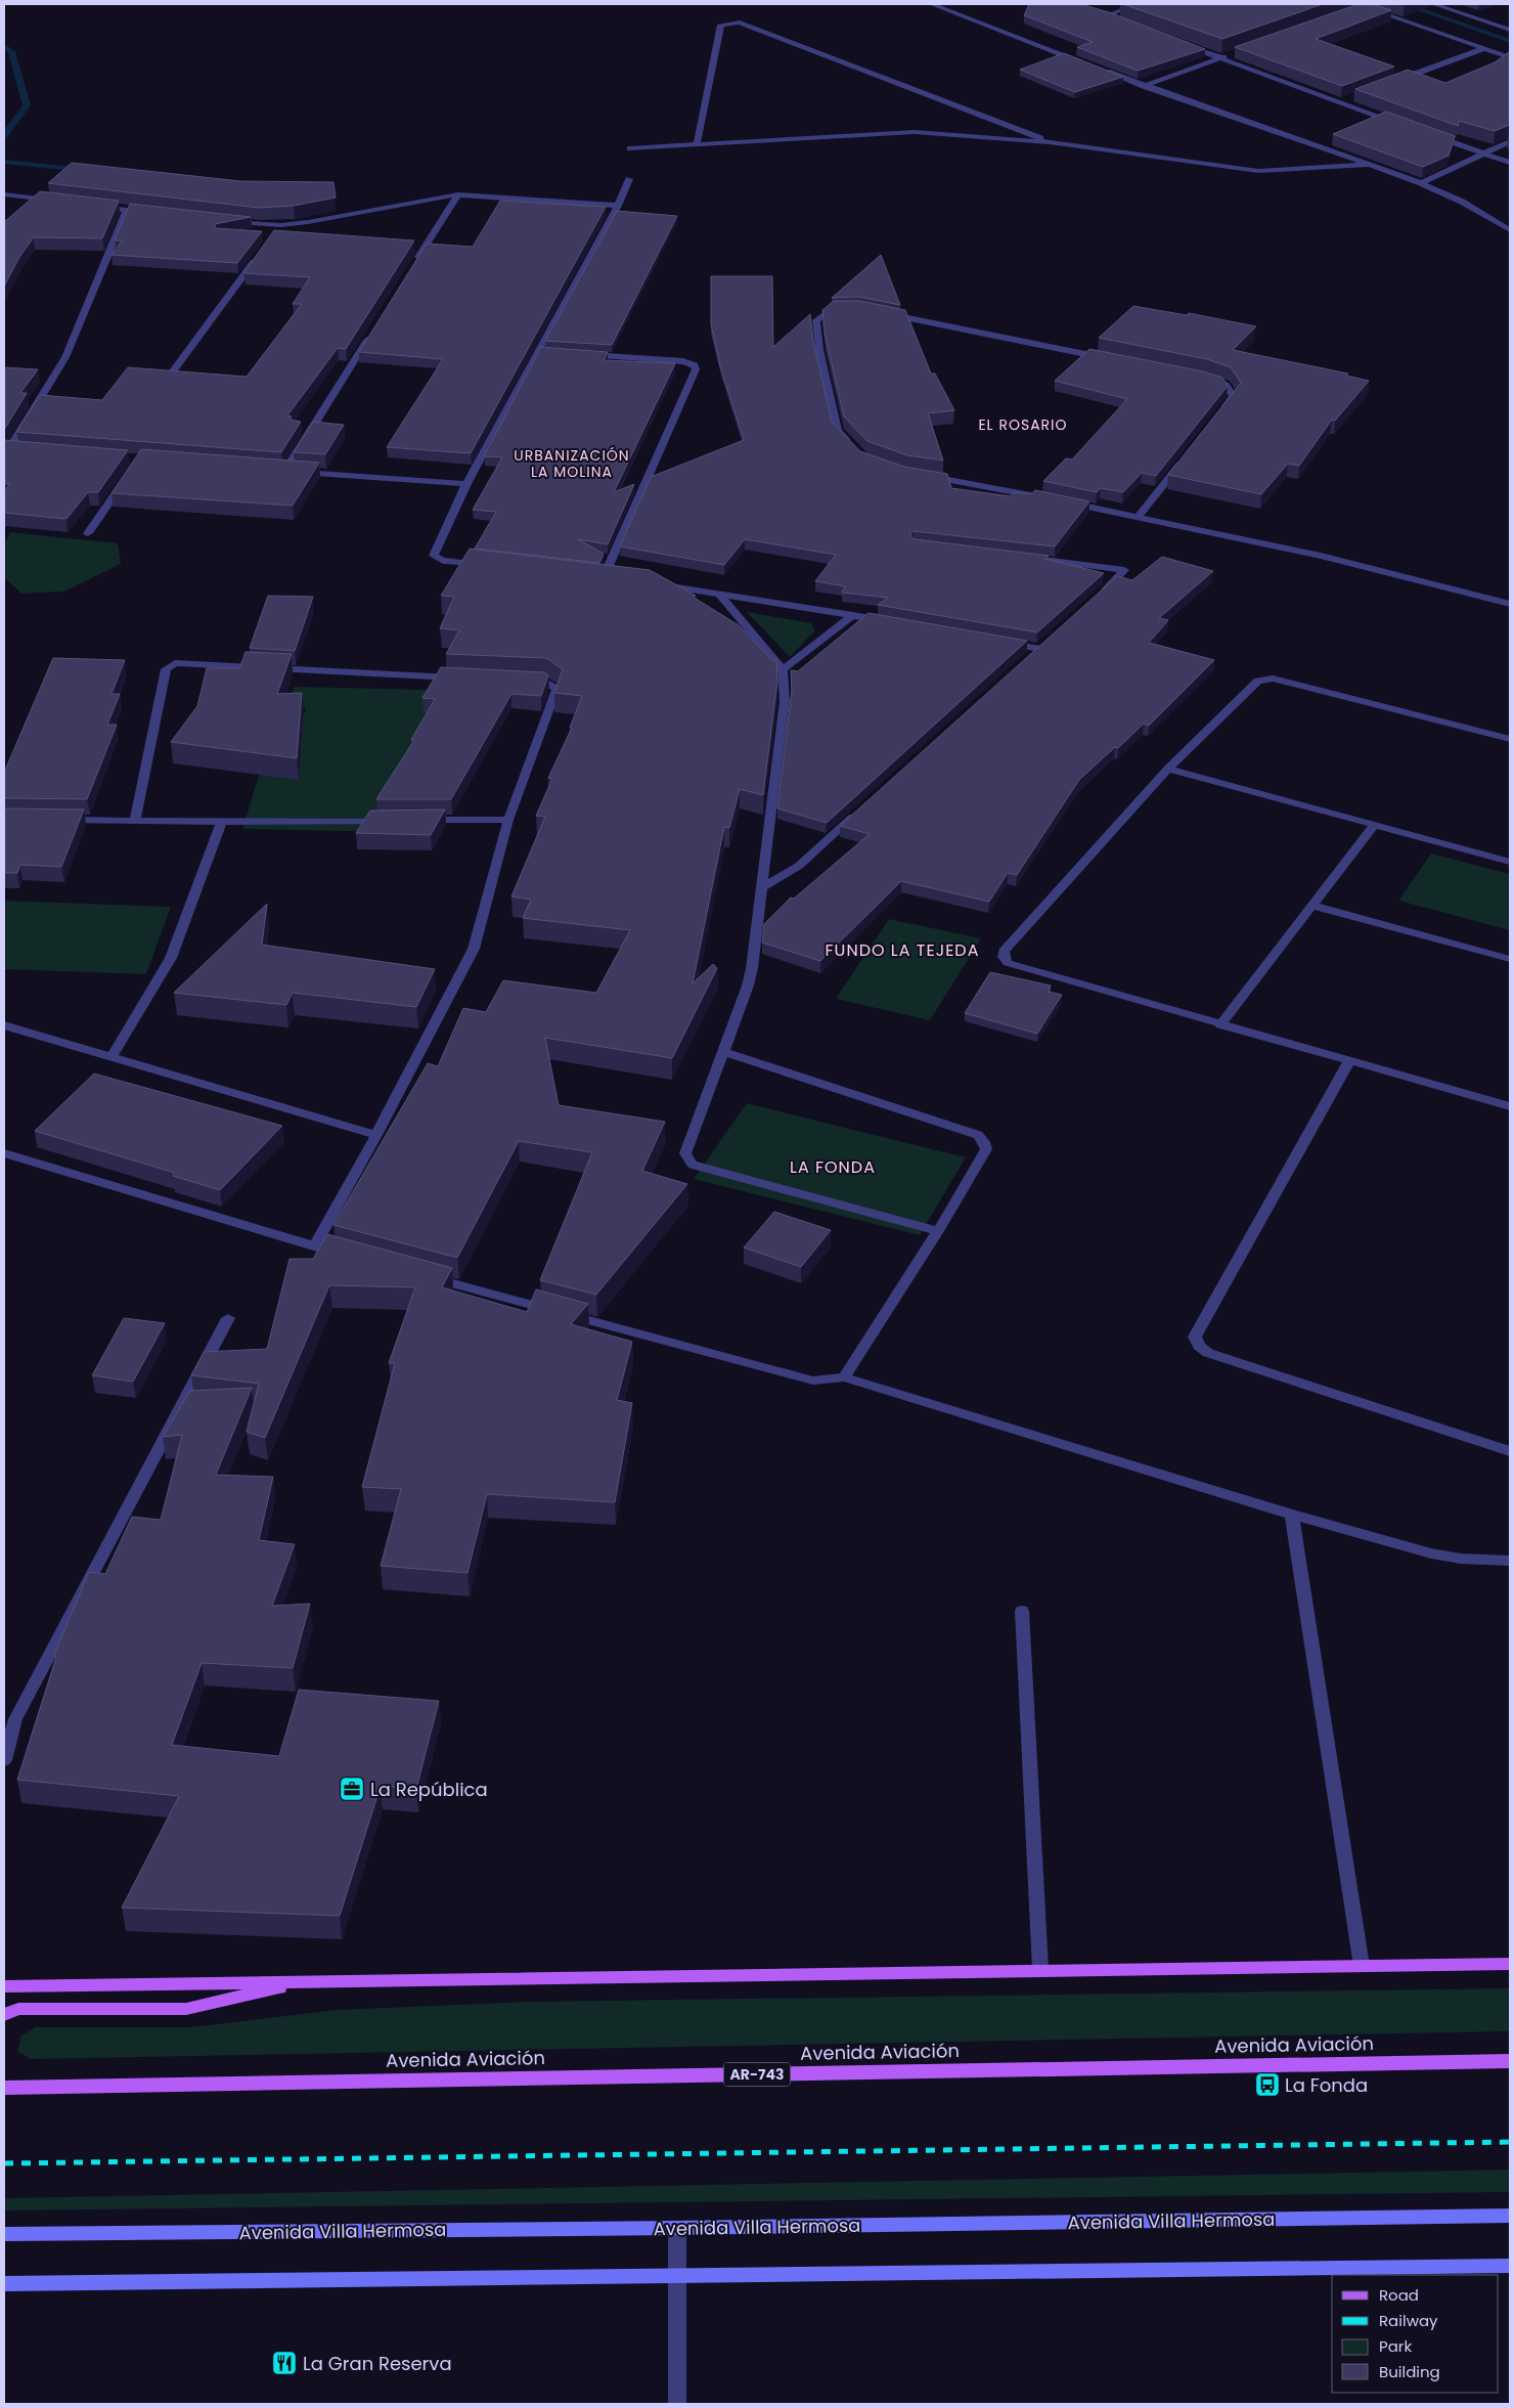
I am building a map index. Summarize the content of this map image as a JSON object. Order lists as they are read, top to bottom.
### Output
{
  "streets": {
    "main road": ["Avenida Aviación", "AR-743", "Avenida Villa Hermosa"]
  },
  "districts": [
    "EL ROSARIO",
    "URBANIZACIÓN LA MOLINA",
    "FUNDO LA TEJEDA",
    "LA FONDA"
  ],
  "places": {
    "office": ["La República"],
    "bus stop": ["La Fonda"],
    "restaurant": ["La Gran Reserva"]
  },
  "legend": [
    "Road",
    "Railway",
    "Park",
    "Building"
  ]
}
